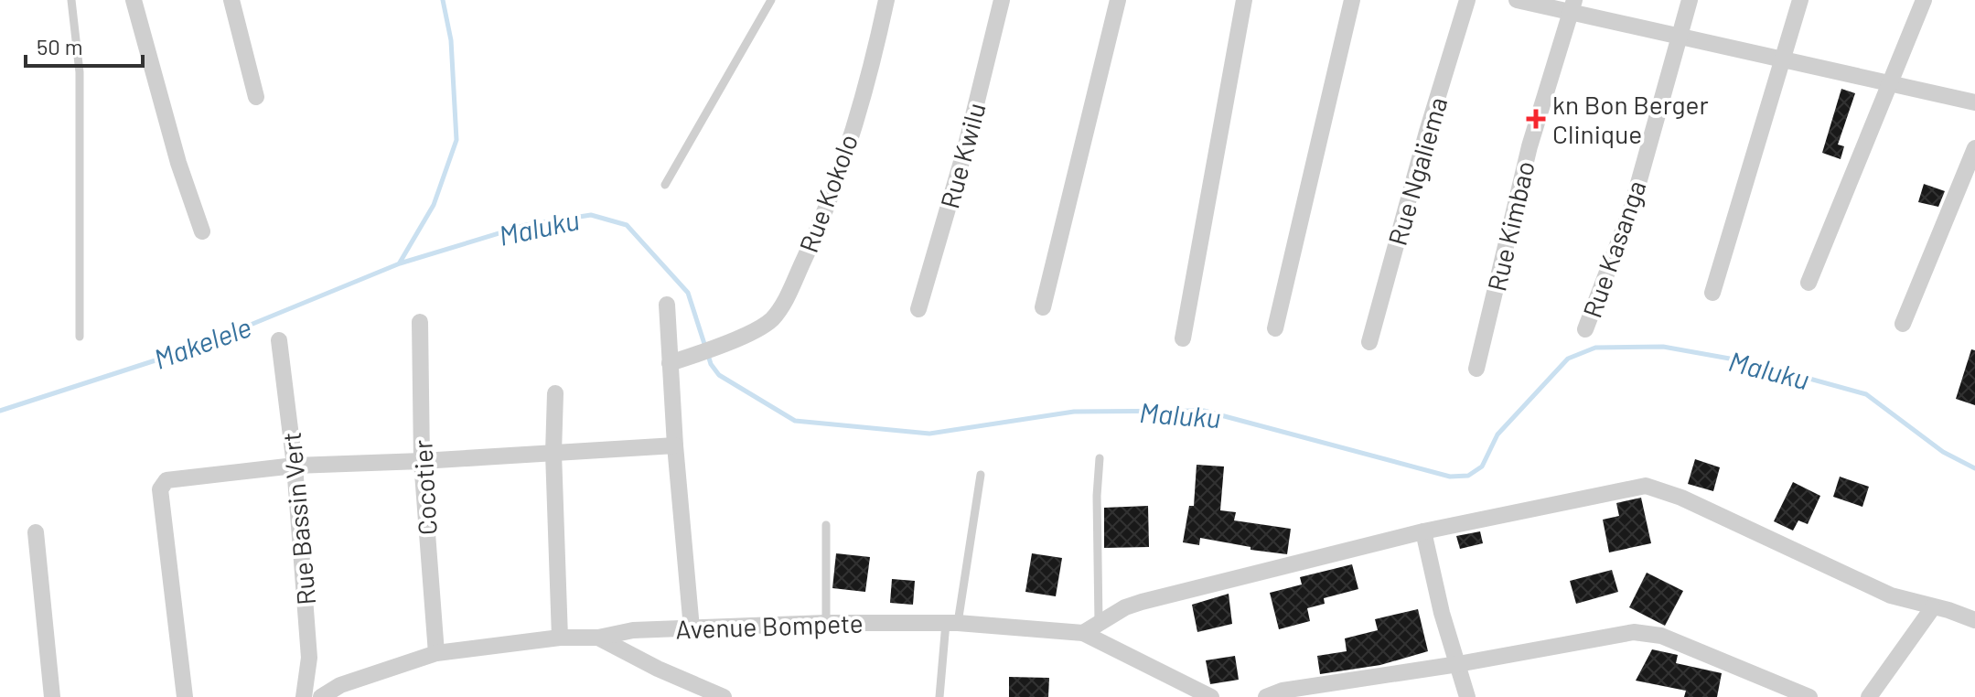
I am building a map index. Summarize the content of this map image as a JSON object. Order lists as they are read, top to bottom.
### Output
{
  "streets": {
    "street": [
      "Rue Kwilu",
      "Rue Ngaliema",
      "Rue Kokolo",
      "Rue Kimbao",
      "Rue Kasanga",
      "Cocotier",
      "Rue Bassin Vert",
      "Avenue Bompete"
    ]
  },
  "crossings": [
    ["Cocotier", "Avenue Bompete"]
  ],
  "water": ["Maluku", "Makelele"],
  "places": {
    "health": ["kn Bon Berger Clinique"]
  },
  "scale_bar": "50 m"
}
